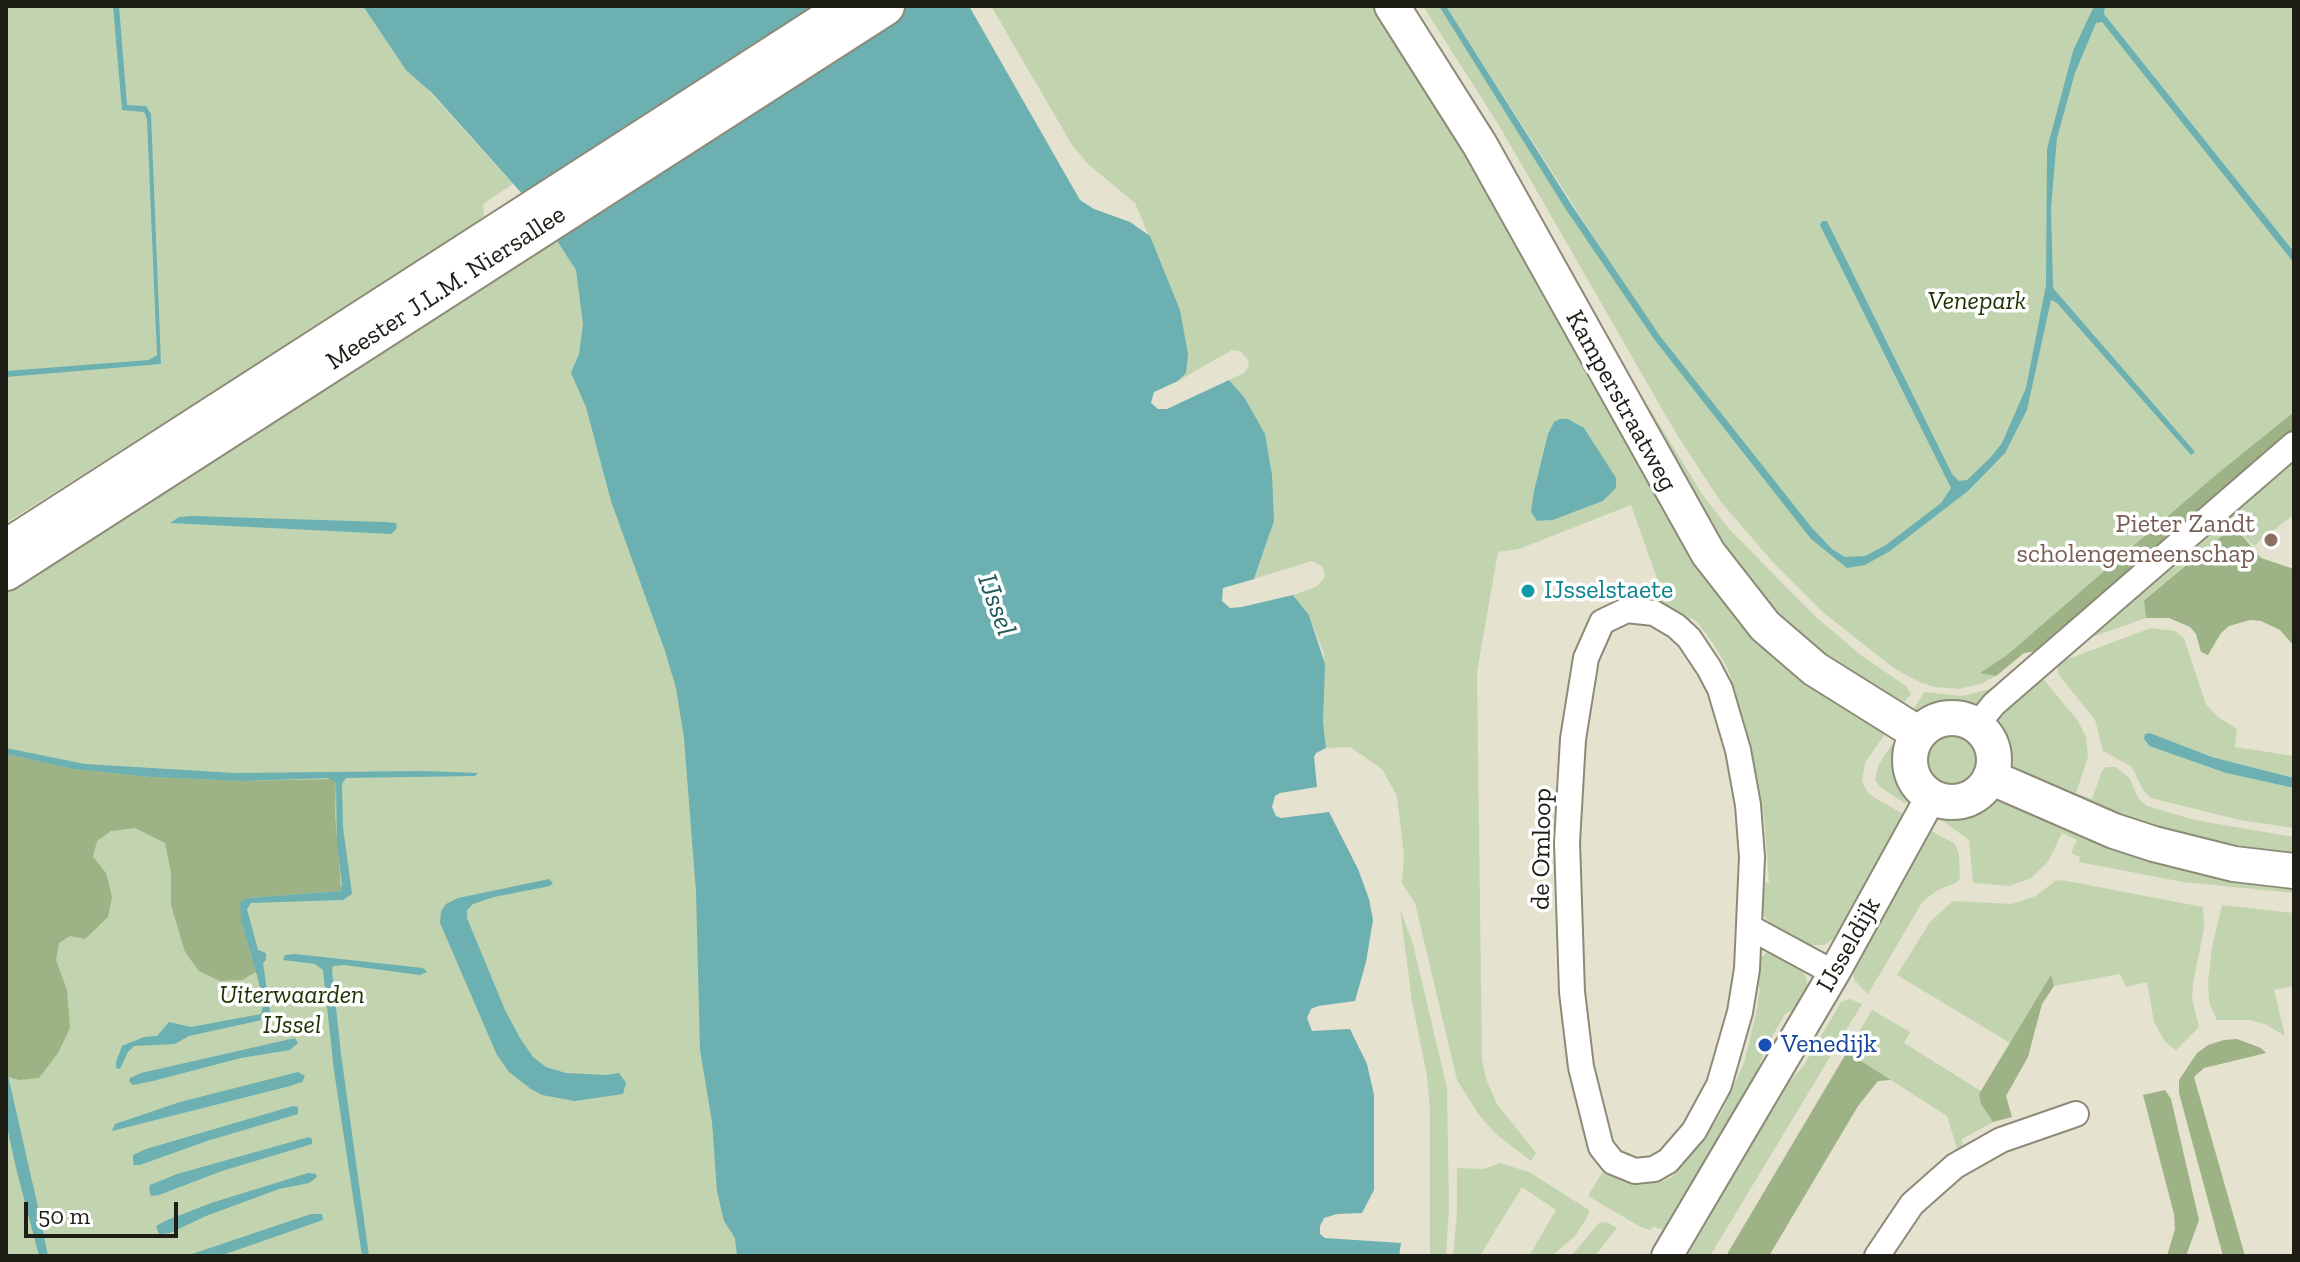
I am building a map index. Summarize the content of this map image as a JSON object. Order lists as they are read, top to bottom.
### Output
{
  "streets": {
    "main road": ["Meester J.L.M. Niersallee", "Kamperstraatweg"],
    "street": ["de Omloop", "IJsseldijk"]
  },
  "crossings": [
    ["Kamperstraatweg", "IJsseldijk"]
  ],
  "water": ["IJssel"],
  "parks": ["Venepark", "Uiterwaarden IJssel"],
  "places": ["Pieter Zandt scholengemeenschap", "IJsselstaete", "Venedijk"],
  "scale_bar": "50 m"
}
